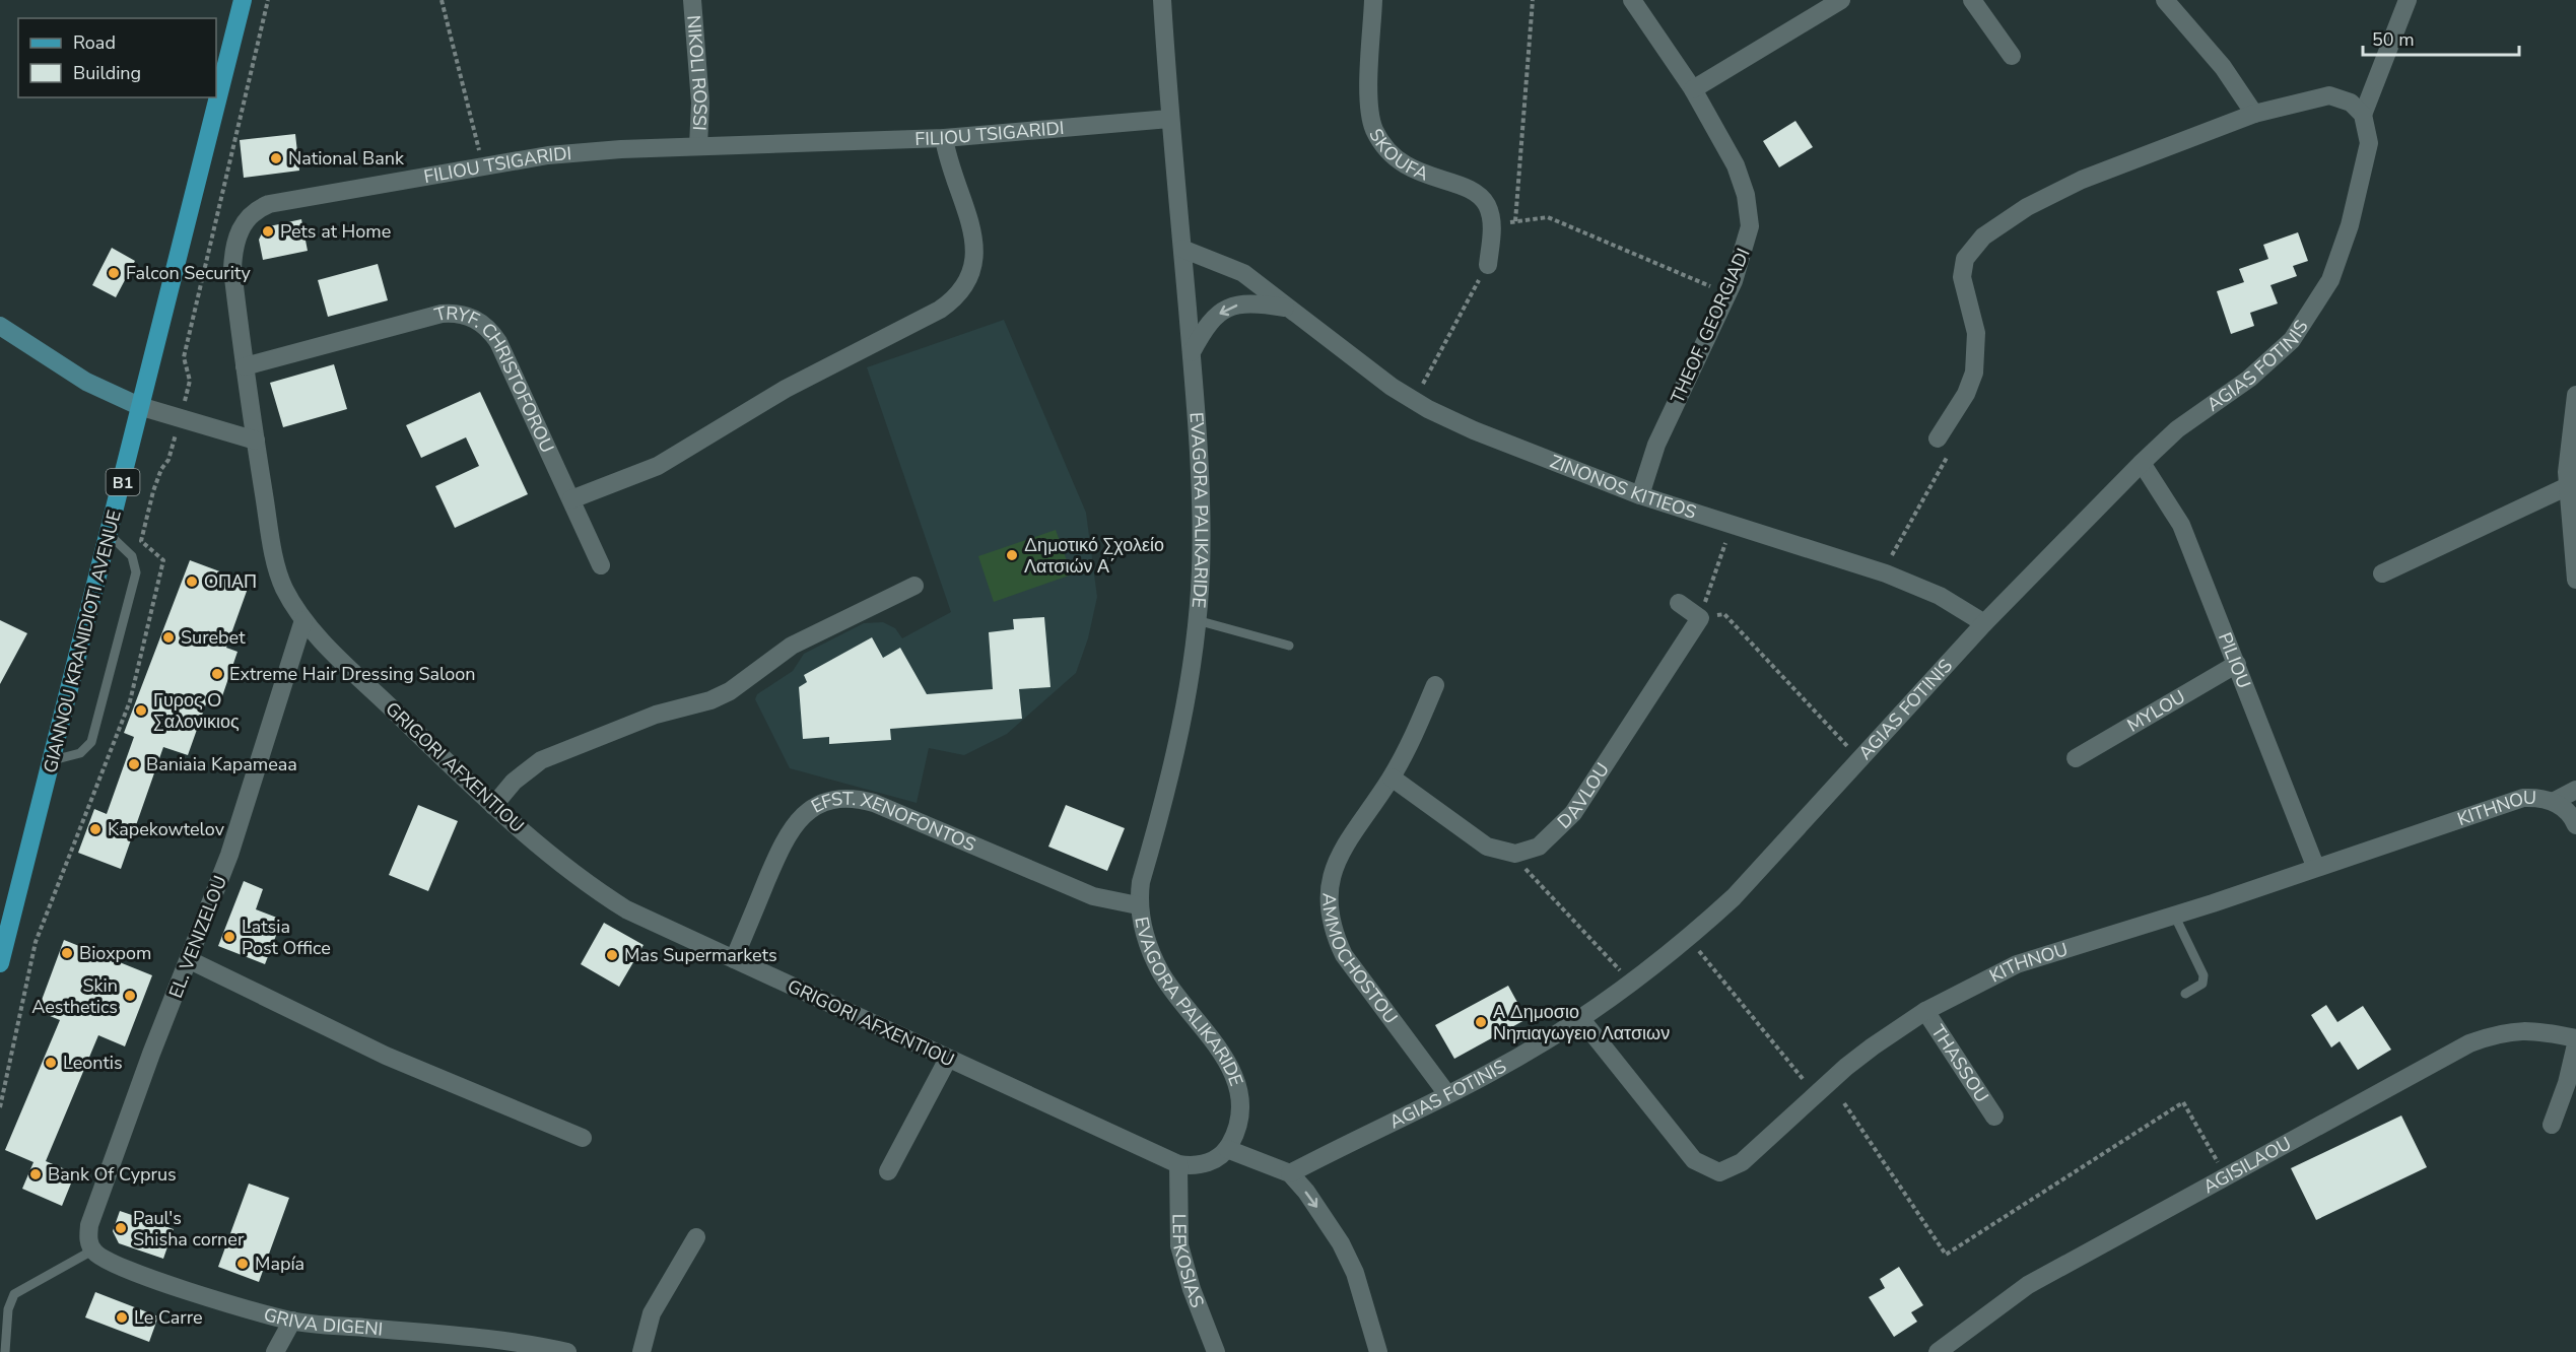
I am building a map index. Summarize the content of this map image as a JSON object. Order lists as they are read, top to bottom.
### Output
{
  "streets": {
    "main road": ["B1", "GIANNOU KRANIDIOTI AVENUE"],
    "street": [
      "NIKOLI ROSSI",
      "FILIOU TSIGARIDI",
      "SKOUFA",
      "THEOF. GEORGIADI",
      "AGIAS FOTINIS",
      "TRYF. CHRISTOFOROU",
      "ZINONOS KITIEOS",
      "EVAGORA PALIKARIDE",
      "PILIOU",
      "MYLOU",
      "GRIGORI AFXENTIOU",
      "DAVLOU",
      "KITHNOU",
      "EFST. XENOFONTOS",
      "EL. VENIZELOU",
      "AMMOCHOSTOU",
      "THASSOU",
      "AGISILAOU",
      "LEFKOSIAS",
      "GRIVA DIGENI"
    ]
  },
  "crossings": [
    ["NIKOLI ROSSI", "FILIOU TSIGARIDI"],
    ["FILIOU TSIGARIDI", "TRYF. CHRISTOFOROU"],
    ["FILIOU TSIGARIDI", "EVAGORA PALIKARIDE"],
    ["FILIOU TSIGARIDI", "GRIGORI AFXENTIOU"],
    ["FILIOU TSIGARIDI", "EL. VENIZELOU"],
    ["THEOF. GEORGIADI", "ZINONOS KITIEOS"],
    ["AGIAS FOTINIS", "ZINONOS KITIEOS"],
    ["AGIAS FOTINIS", "PILIOU"],
    ["AGIAS FOTINIS", "KITHNOU"],
    ["AGIAS FOTINIS", "AMMOCHOSTOU"],
    ["ZINONOS KITIEOS", "EVAGORA PALIKARIDE"],
    ["EVAGORA PALIKARIDE", "EFST. XENOFONTOS"],
    ["PILIOU", "MYLOU"],
    ["PILIOU", "KITHNOU"],
    ["GRIGORI AFXENTIOU", "EFST. XENOFONTOS"],
    ["GRIGORI AFXENTIOU", "EL. VENIZELOU"],
    ["GRIGORI AFXENTIOU", "LEFKOSIAS"],
    ["KITHNOU", "THASSOU"],
    ["EL. VENIZELOU", "GRIVA DIGENI"]
  ],
  "places": [
    "National Bank",
    "Pets at Home",
    "Falcon Security",
    "Δημοτικό Σχολείο Λατσιών Α΄",
    "ΟΠΑΠ",
    "Surebet",
    "Extreme Hair Dressing Saloon",
    "Γυρος Ο Σαλονικιος",
    "Baniaia Kapameaa",
    "Kapekowtelov",
    "Latsia Post Office",
    "Bioxpom",
    "Mas Supermarkets",
    "Skin Aesthetics",
    "Α Δημοσιο Νηπιαγωγειο Λατσιων",
    "Leontis",
    "Bank Of Cyprus",
    "Paul's Shisha corner",
    "Mapía",
    "Le Carre"
  ],
  "legend": ["Road", "Building"],
  "scale_bar": "50 m"
}
